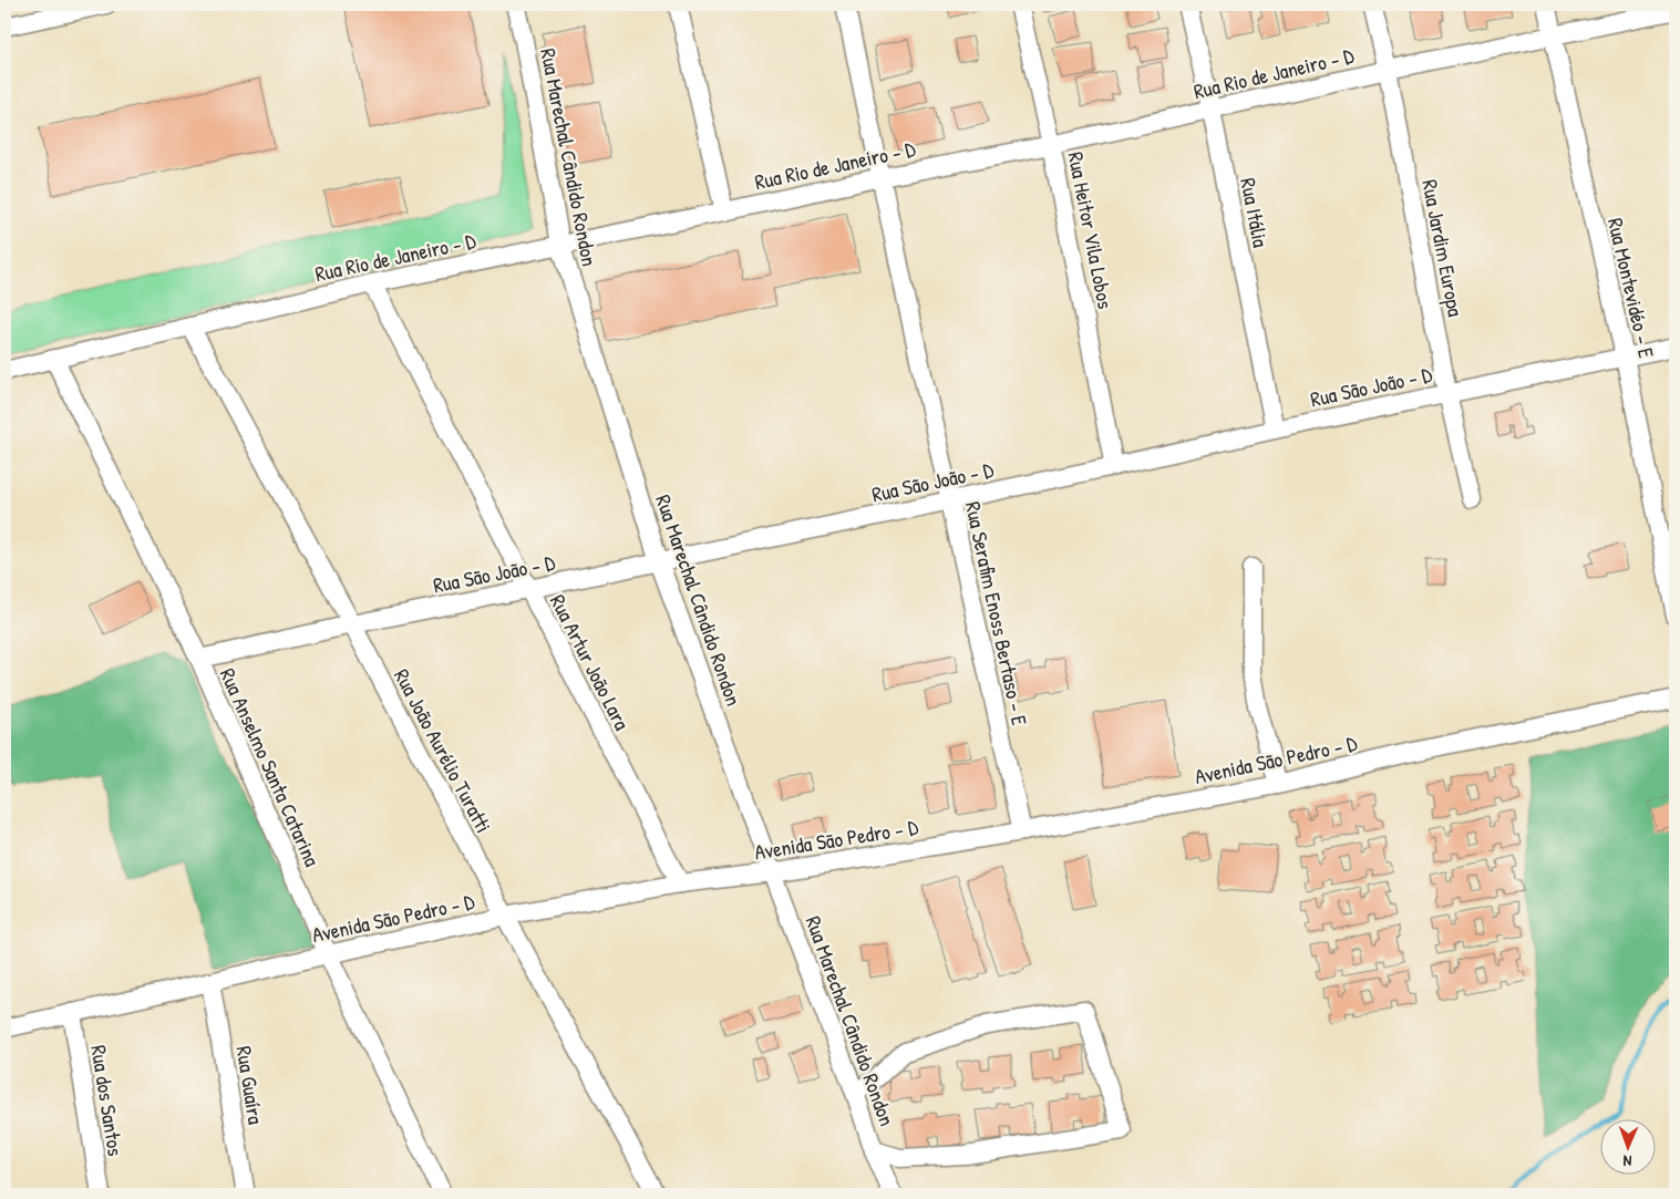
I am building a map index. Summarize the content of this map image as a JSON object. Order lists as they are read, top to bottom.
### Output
{
  "streets": {
    "street": [
      "Rua Rio de Janeiro - D",
      "Rua Marechal Cândido Rondon",
      "Rua Itália",
      "Rua Heitor Vila Lobos",
      "Rua Jardim Europa",
      "Rua Montevidéo - E",
      "Rua São João - D",
      "Rua Serafim Enoss Bertaso - E",
      "Rua Artur João Lara",
      "Rua João Aurélio Turatti",
      "Avenida São Pedro - D",
      "Rua Anselmo Santa Catarina",
      "Rua Guaíra",
      "Rua dos Santos"
    ]
  },
  "crossings": [
    ["Rua Rio de Janeiro - D", "Rua Marechal Cândido Rondon"],
    ["Rua Rio de Janeiro - D", "Rua Itália"],
    ["Rua Rio de Janeiro - D", "Rua Heitor Vila Lobos"],
    ["Rua Rio de Janeiro - D", "Rua Jardim Europa"],
    ["Rua Rio de Janeiro - D", "Rua Montevidéo - E"],
    ["Rua Rio de Janeiro - D", "Rua Serafim Enoss Bertaso - E"],
    ["Rua Rio de Janeiro - D", "Rua Artur João Lara"],
    ["Rua Rio de Janeiro - D", "Rua João Aurélio Turatti"],
    ["Rua Rio de Janeiro - D", "Rua Anselmo Santa Catarina"],
    ["Rua Marechal Cândido Rondon", "Rua São João - D"],
    ["Rua Marechal Cândido Rondon", "Avenida São Pedro - D"],
    ["Rua Itália", "Rua São João - D"],
    ["Rua Heitor Vila Lobos", "Rua São João - D"],
    ["Rua Jardim Europa", "Rua São João - D"],
    ["Rua Montevidéo - E", "Rua São João - D"],
    ["Rua São João - D", "Rua Serafim Enoss Bertaso - E"],
    ["Rua São João - D", "Rua Artur João Lara"],
    ["Rua São João - D", "Rua João Aurélio Turatti"],
    ["Rua São João - D", "Rua Anselmo Santa Catarina"],
    ["Rua Serafim Enoss Bertaso - E", "Avenida São Pedro - D"],
    ["Rua Artur João Lara", "Avenida São Pedro - D"],
    ["Rua João Aurélio Turatti", "Avenida São Pedro - D"],
    ["Avenida São Pedro - D", "Rua Anselmo Santa Catarina"],
    ["Avenida São Pedro - D", "Rua Guaíra"],
    ["Avenida São Pedro - D", "Rua dos Santos"]
  ],
  "north": "bottom"
}
